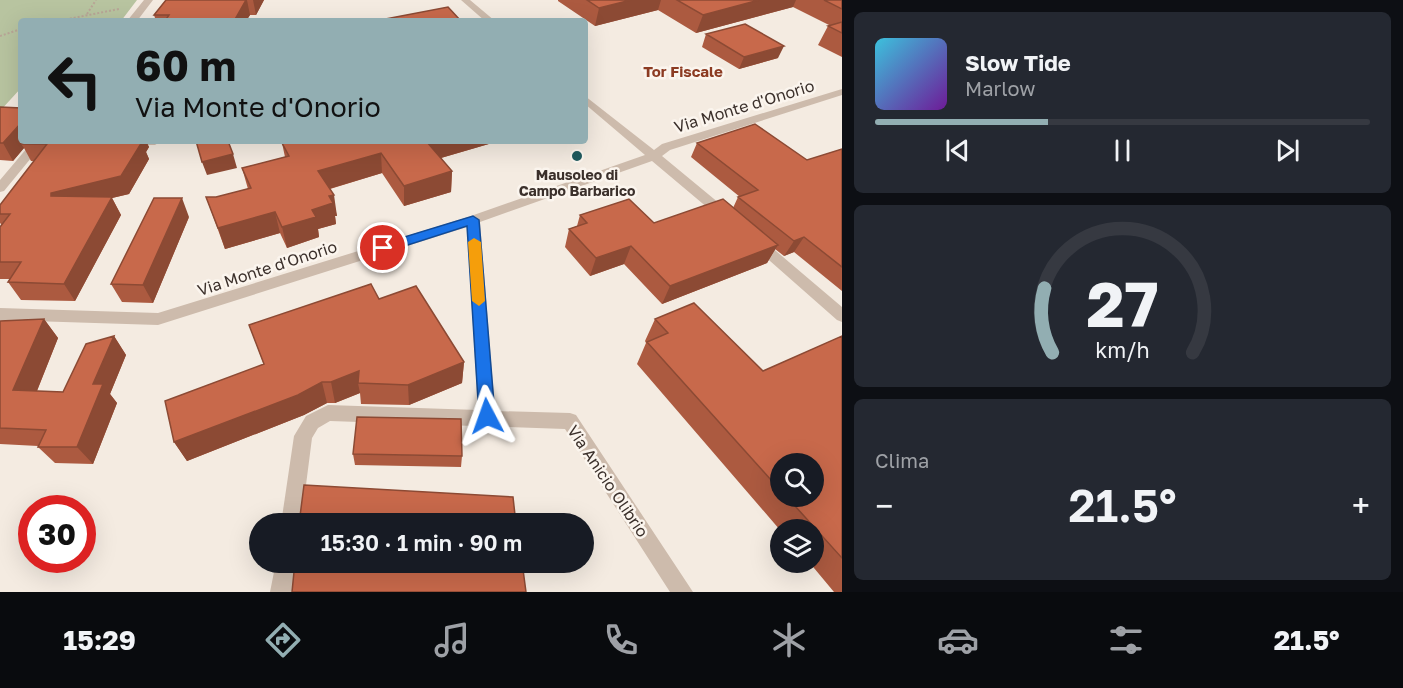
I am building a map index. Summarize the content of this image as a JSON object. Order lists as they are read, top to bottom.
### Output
{
  "streets": {
    "street": ["Via Monte d'Onorio", "Via Anicio Olibrio"]
  },
  "districts": ["Tor Fiscale"],
  "places": ["Mausoleo di Campo Barbarico"],
  "page": {
    "turn": ["60 m", "Via Monte d'Onorio"],
    "song": ["Slow Tide", "Marlow"],
    "tile": "Clima",
    "heat": ["−", "21.5°", "+"],
    "limit": "30",
    "trip": "15:30 · 1 min · 90 m",
    "tabs": ["15:29", "21.5°"],
    "gauge": ["27", "km/h"]
  }
}
